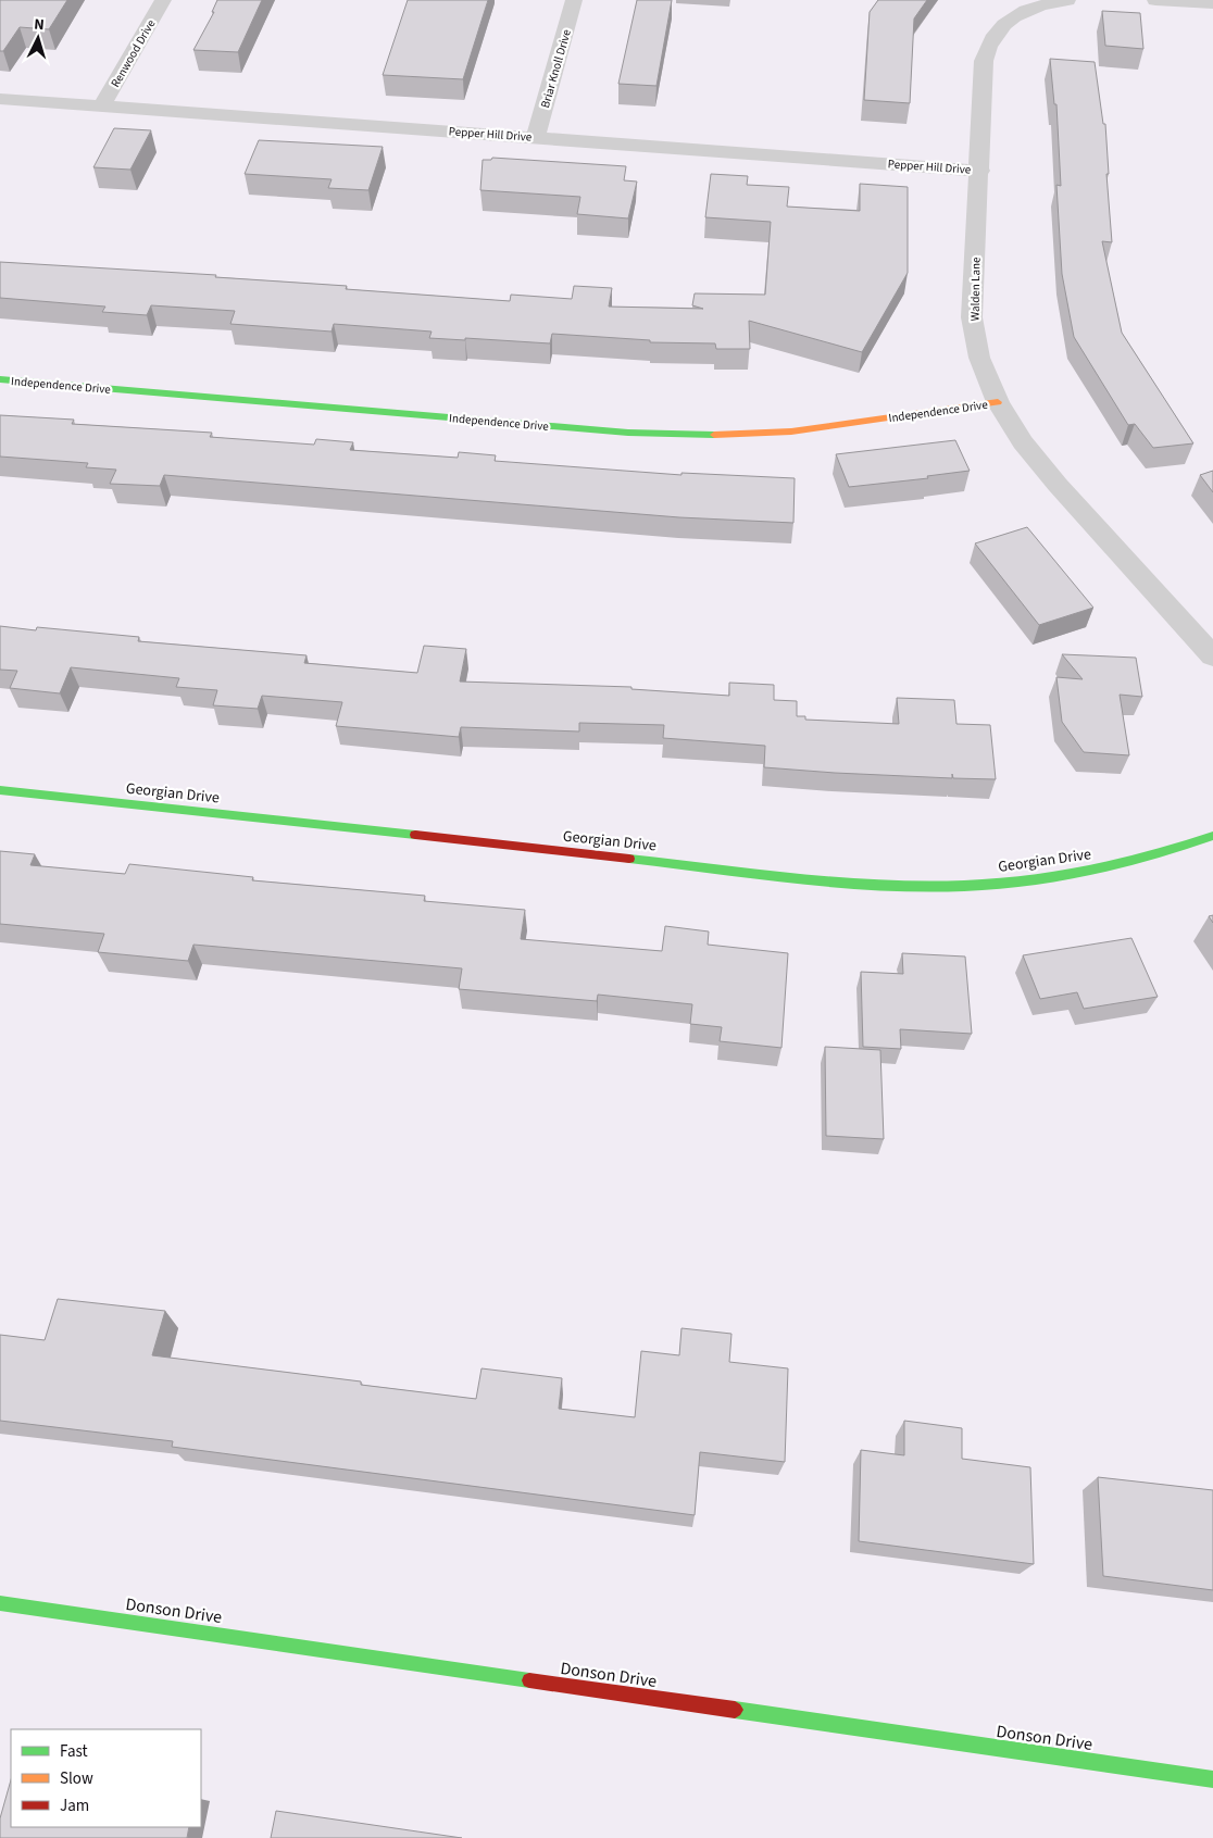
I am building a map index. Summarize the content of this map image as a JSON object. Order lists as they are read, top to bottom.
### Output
{
  "streets": {
    "street": [
      "Renwood Drive",
      "Briar Knoll Drive",
      "Pepper Hill Drive",
      "Walden Lane",
      "Independence Drive",
      "Georgian Drive",
      "Donson Drive"
    ]
  },
  "crossings": [
    ["Renwood Drive", "Pepper Hill Drive"],
    ["Briar Knoll Drive", "Pepper Hill Drive"],
    ["Pepper Hill Drive", "Walden Lane"],
    ["Walden Lane", "Independence Drive"]
  ],
  "legend": ["Fast", "Slow", "Jam"],
  "north": "top"
}
